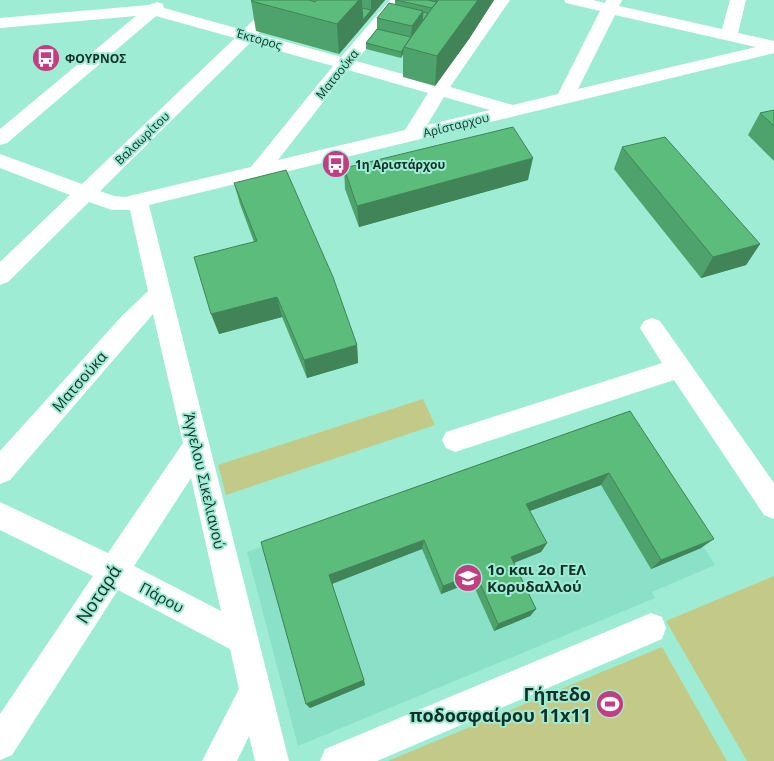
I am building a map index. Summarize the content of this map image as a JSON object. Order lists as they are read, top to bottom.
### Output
{
  "streets": {
    "street": [
      "Έκτορος",
      "Ματσούκα",
      "Αρίσταρχου",
      "Βαλαωρίτου",
      "Άγγελου Σικελιανού",
      "Νοταρά",
      "Πάρου"
    ]
  },
  "crossings": [
    ["Έκτορος", "Ματσούκα"],
    ["Έκτορος", "Αρίσταρχου"],
    ["Έκτορος", "Βαλαωρίτου"],
    ["Ματσούκα", "Αρίσταρχου"],
    ["Ματσούκα", "Άγγελου Σικελιανού"],
    ["Αρίσταρχου", "Βαλαωρίτου"],
    ["Αρίσταρχου", "Άγγελου Σικελιανού"],
    ["Άγγελου Σικελιανού", "Νοταρά"],
    ["Άγγελου Σικελιανού", "Πάρου"],
    ["Νοταρά", "Πάρου"]
  ],
  "places": {
    "bus stop": ["ΦΟΥΡΝΟΣ", "1η Αριστάρχου"],
    "school or university": ["1o και 2ο ΓΕΛ Κορυδαλλού"],
    "sports": ["Γήπεδο ποδοσφαίρου 11x11"]
  }
}
